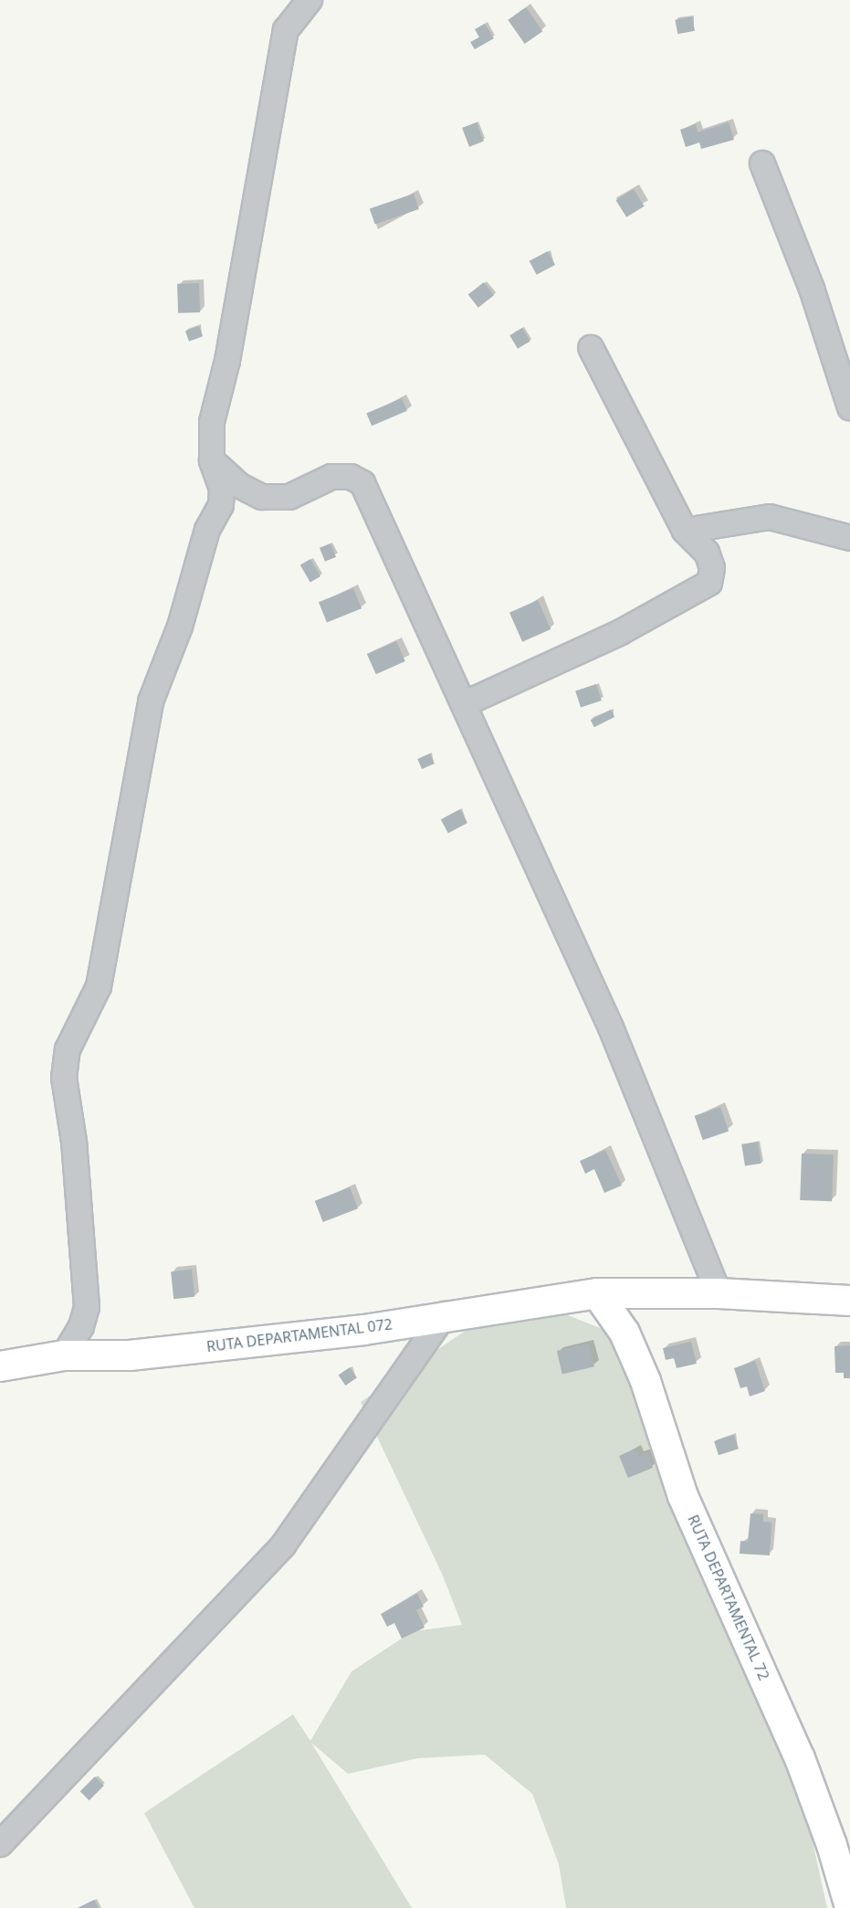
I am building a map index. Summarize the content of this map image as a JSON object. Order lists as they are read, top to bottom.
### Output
{
  "streets": {
    "main road": ["RUTA DEPARTAMENTAL 072", "RUTA DEPARTAMENTAL 72"]
  },
  "crossings": [
    ["RUTA DEPARTAMENTAL 072", "RUTA DEPARTAMENTAL 72"]
  ]
}
